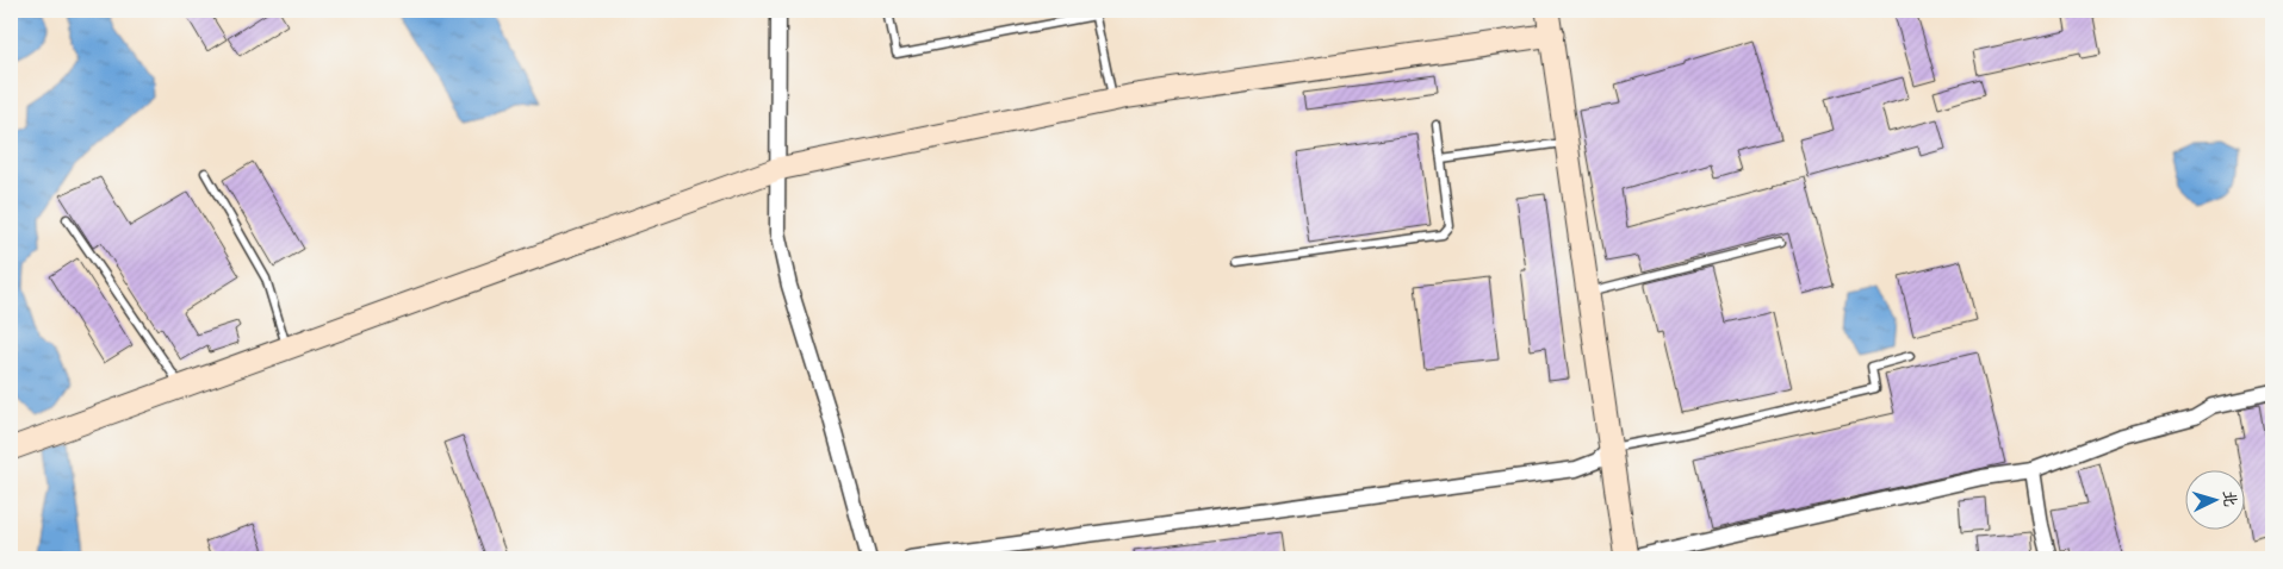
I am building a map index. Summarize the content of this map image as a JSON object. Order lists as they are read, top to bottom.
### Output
{
  "north": "right"
}
